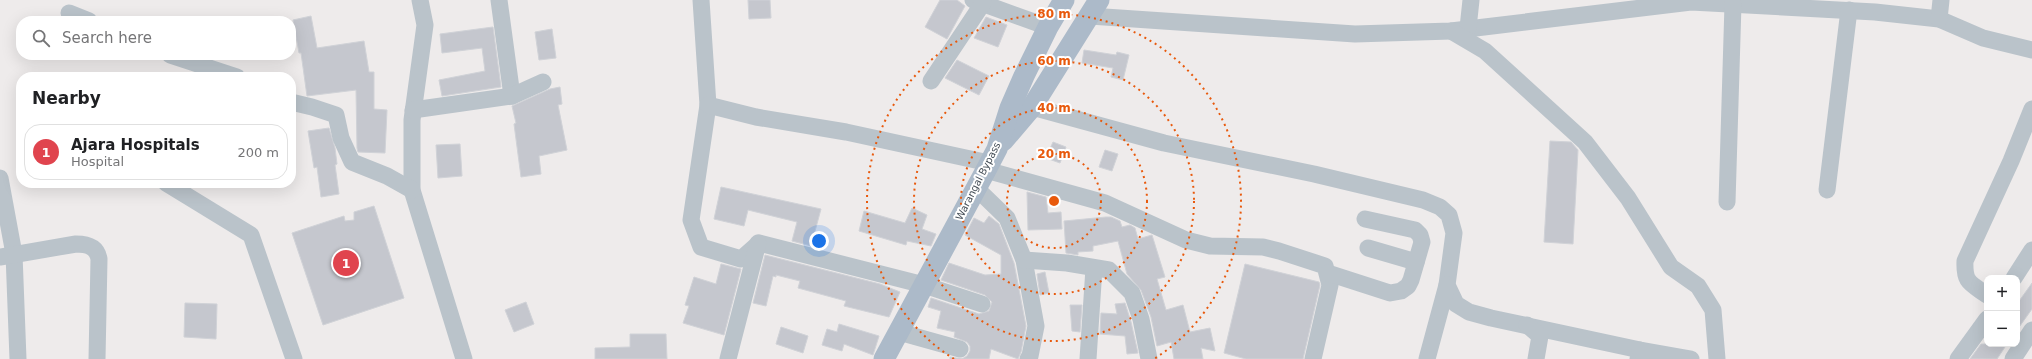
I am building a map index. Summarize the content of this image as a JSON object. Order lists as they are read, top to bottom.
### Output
{
  "streets": {
    "main road": ["Warangal Bypass"]
  },
  "page": {
    "search": "Search here",
    "heading": "Nearby",
    "list": [
      {
        "mark": "1",
        "name": "Ajara Hospitals",
        "note": "Hospital",
        "value": "200 m"
      }
    ],
    "pins": "1",
    "map_buttons": ["+", "−"]
  },
  "rings": [
    "80 m",
    "60 m",
    "40 m",
    "20 m"
  ]
}
